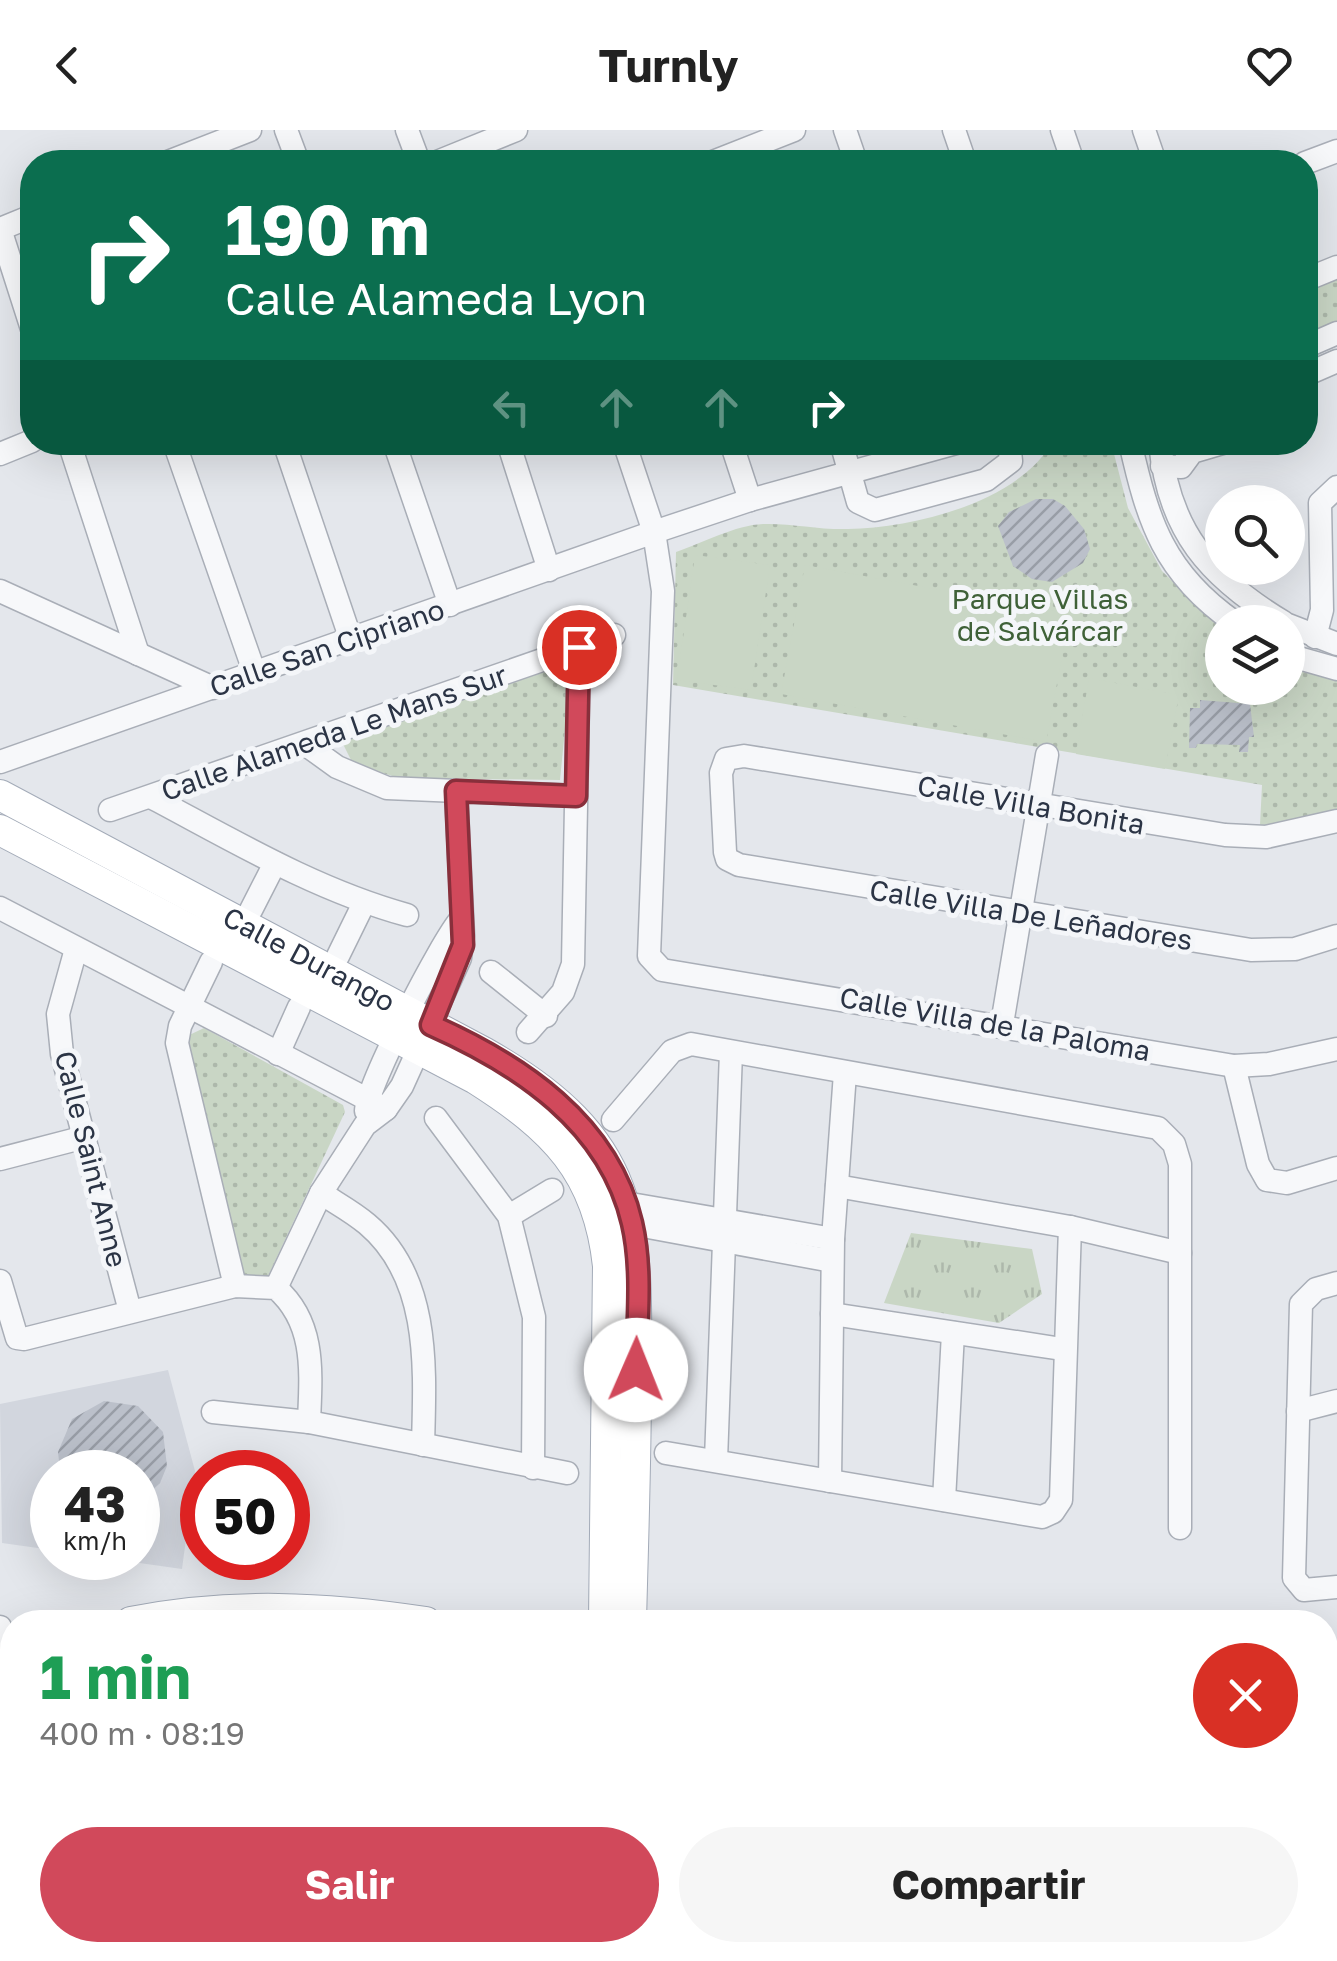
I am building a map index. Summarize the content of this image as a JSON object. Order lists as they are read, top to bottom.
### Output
{
  "streets": {
    "main road": ["Calle Durango"],
    "street": [
      "Calle San Cipriano",
      "Calle Alameda Le Mans Sur",
      "Calle Villa Bonita",
      "Calle Villa De Leñadores",
      "Calle Villa de la Paloma",
      "Calle Saint Anne"
    ]
  },
  "crossings": [
    ["Calle San Cipriano", "Calle Villa de la Paloma"],
    ["Calle Villa Bonita", "Calle Villa De Leñadores"]
  ],
  "parks": ["Parque Villas de Salvárcar"],
  "page": {
    "header": "Turnly",
    "turn": ["190 m", "Calle Alameda Lyon"],
    "speed": "43 km/h",
    "limit": "50",
    "heading": ["1 min", "400 m · 08:19"],
    "buttons": ["Salir", "Compartir"]
  }
}
